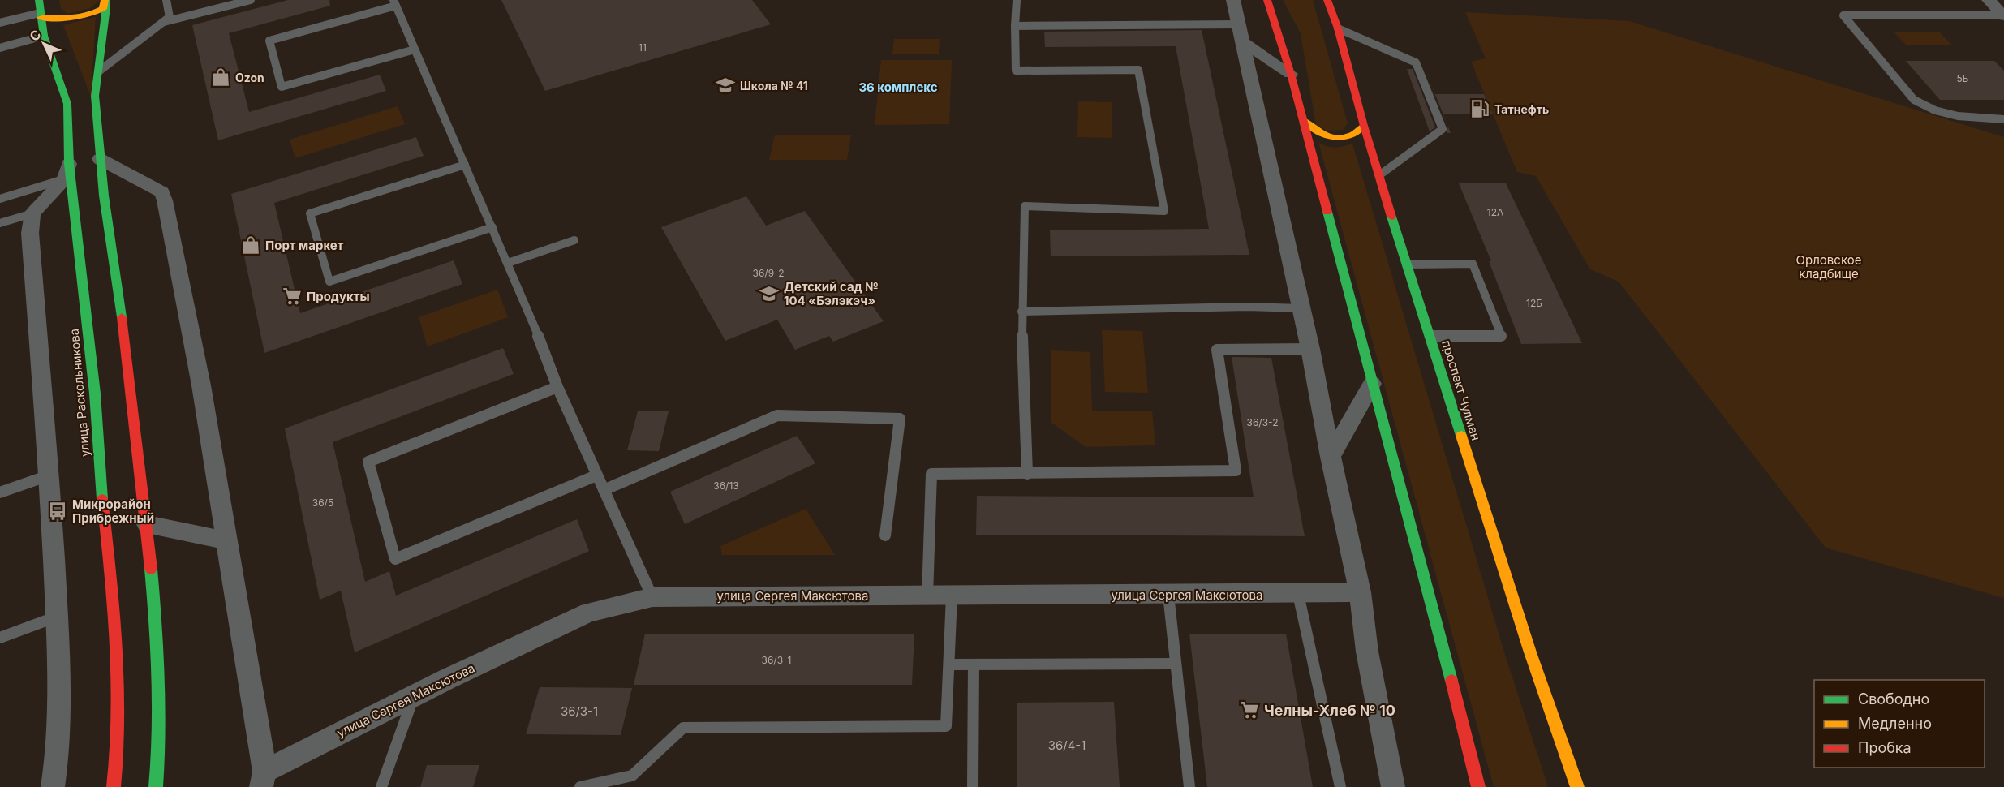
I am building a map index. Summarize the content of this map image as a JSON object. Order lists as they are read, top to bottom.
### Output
{
  "streets": {
    "street": ["проспект Чулман", "улица Раскольникова", "улица Сергея Максютова"]
  },
  "districts": ["36 комплекс"],
  "parks": ["Орловское кладбище"],
  "places": {
    "shop": ["Ozon", "Порт маркет"],
    "school or university": ["Школа № 41", "Детский сад № 104 «Бэлэкэч»"],
    "fuel station": ["Татнефть"],
    "supermarket": ["Продукты", "Челны-Хлеб № 10"],
    "bus stop": ["Микрорайон Прибрежный"]
  },
  "house_numbers": [
    "11",
    "5Б",
    "12А",
    "36/9-2",
    "12Б",
    "36/3-2",
    "36/13",
    "36/5",
    "36/3-1",
    "36/3-1",
    "36/4-1"
  ],
  "legend": ["Свободно", "Медленно", "Пробка"],
  "north": "top left"
}
